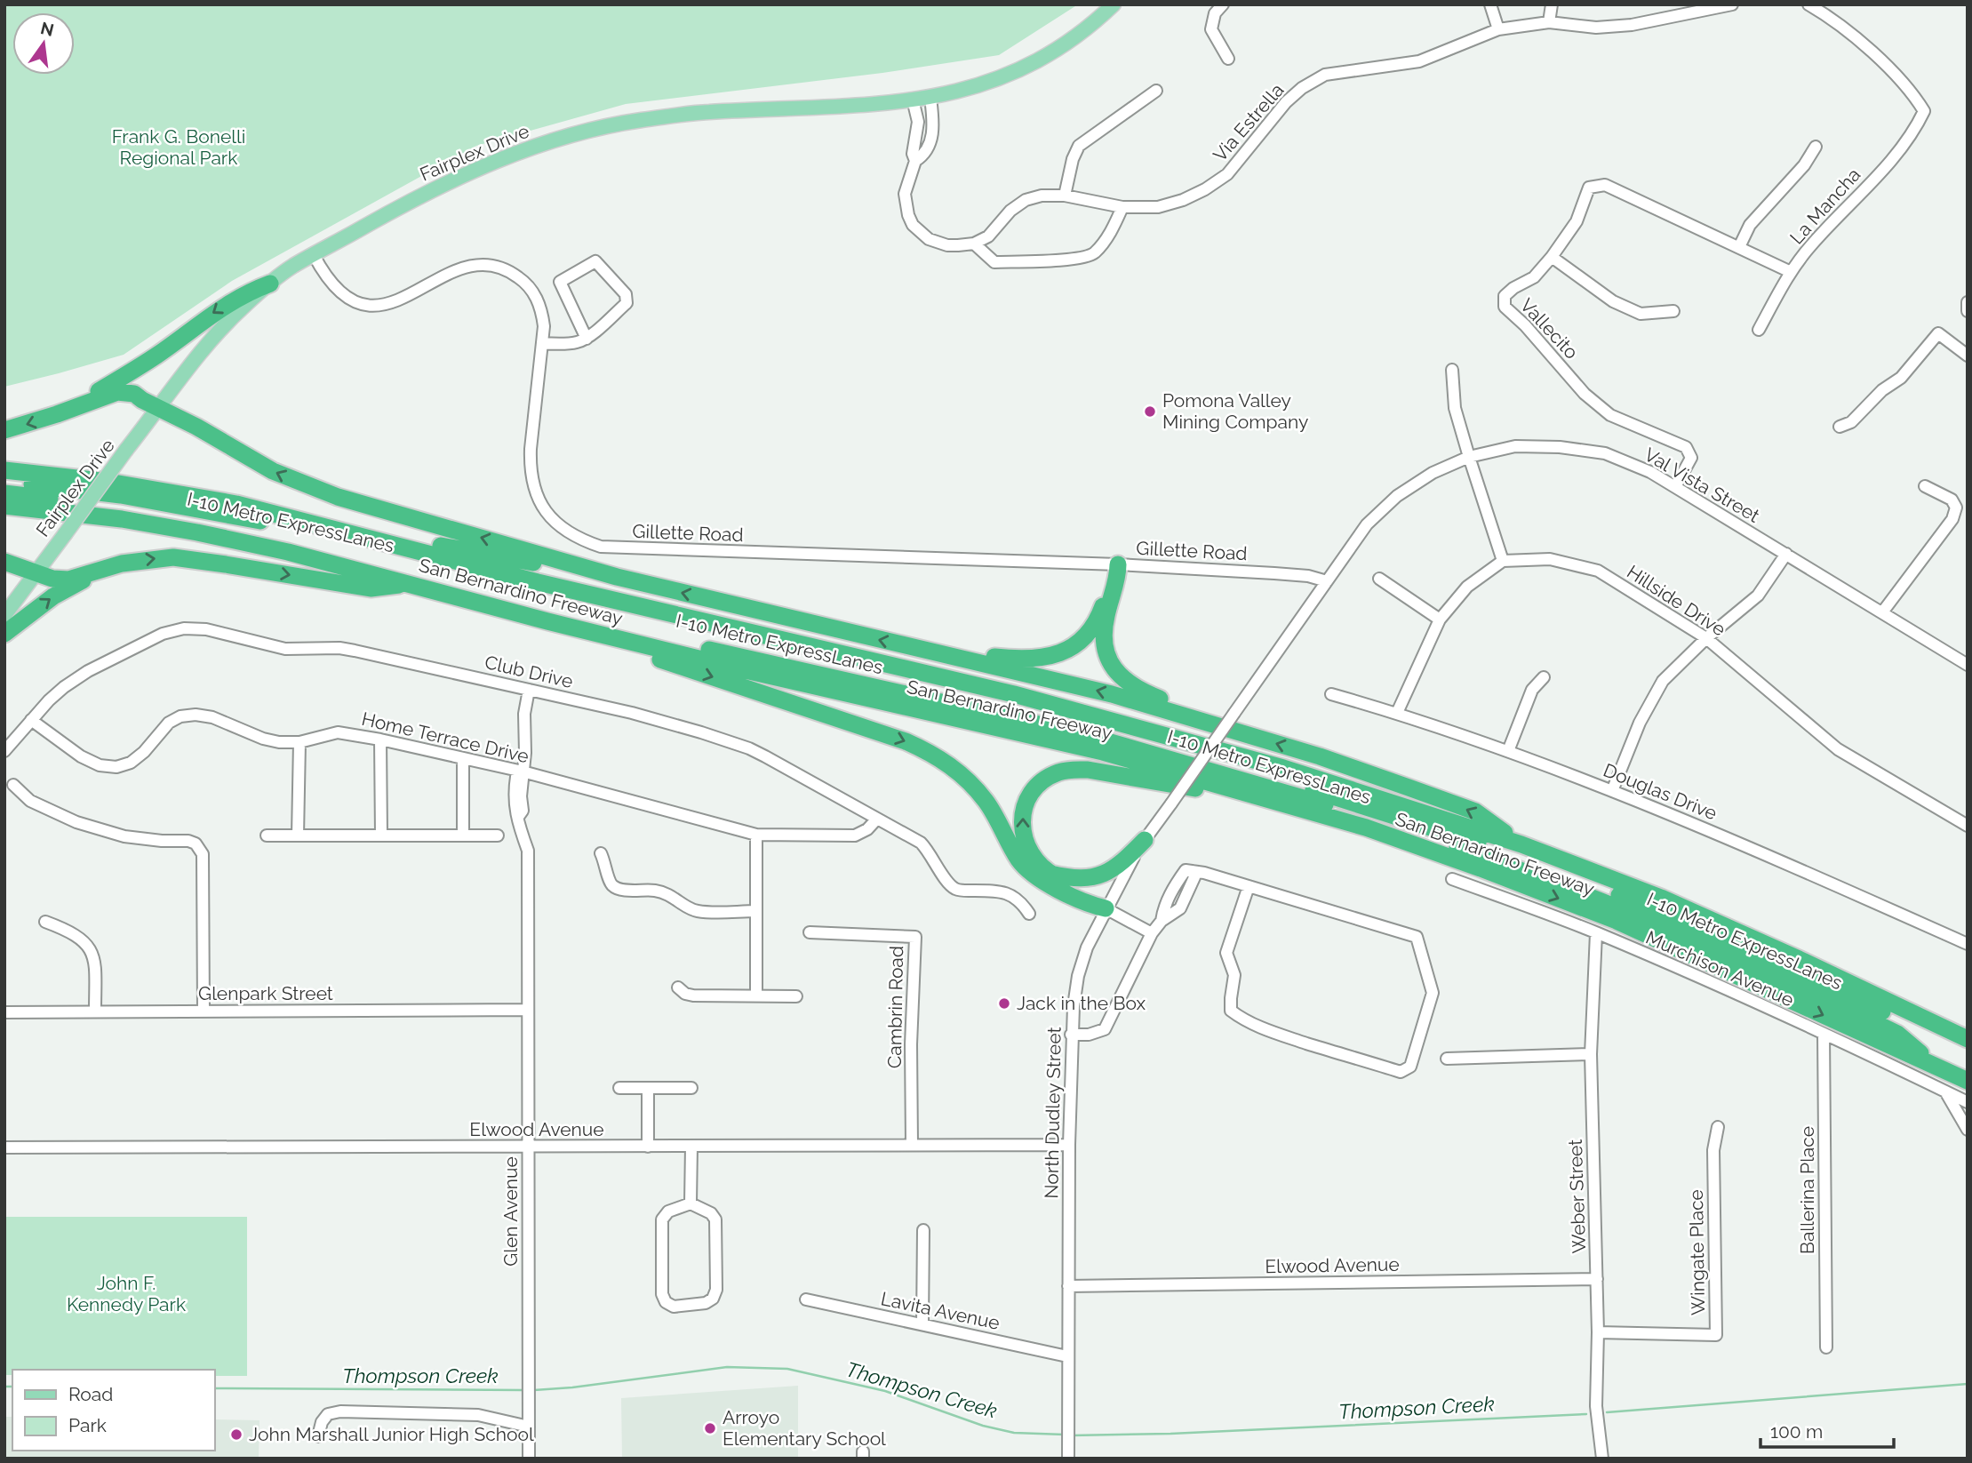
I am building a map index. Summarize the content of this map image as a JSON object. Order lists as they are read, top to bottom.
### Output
{
  "streets": {
    "highway": ["I-10 Metro ExpressLanes", "San Bernardino Freeway"],
    "main road": ["Fairplex Drive"],
    "street": [
      "Via Estrella",
      "La Mancha",
      "Vallecito",
      "Val Vista Street",
      "Gillette Road",
      "Hillside Drive",
      "Club Drive",
      "Home Terrace Drive",
      "Douglas Drive",
      "Murchison Avenue",
      "Glenpark Street",
      "Cambrin Road",
      "North Dudley Street",
      "Elwood Avenue",
      "Ballerina Place",
      "Weber Street",
      "Glen Avenue",
      "Wingate Place",
      "Lavita Avenue"
    ]
  },
  "crossings": [
    ["Fairplex Drive", "Gillette Road"],
    ["La Mancha", "Vallecito"],
    ["Vallecito", "Val Vista Street"],
    ["Val Vista Street", "Gillette Road"],
    ["Val Vista Street", "North Dudley Street"],
    ["I-10 Metro ExpressLanes", "San Bernardino Freeway"],
    ["Gillette Road", "North Dudley Street"],
    ["Club Drive", "Home Terrace Drive"],
    ["Club Drive", "Glen Avenue"],
    ["Home Terrace Drive", "Glen Avenue"],
    ["Murchison Avenue", "Ballerina Place"],
    ["Murchison Avenue", "Weber Street"],
    ["Glenpark Street", "Glen Avenue"],
    ["Cambrin Road", "Elwood Avenue"],
    ["North Dudley Street", "Elwood Avenue"],
    ["North Dudley Street", "Lavita Avenue"],
    ["Elwood Avenue", "Weber Street"],
    ["Elwood Avenue", "Glen Avenue"],
    ["Weber Street", "Wingate Place"]
  ],
  "water": ["Thompson Creek"],
  "parks": ["Frank G. Bonelli Regional Park", "John F. Kennedy Park"],
  "places": [
    "Pomona Valley Mining Company",
    "Jack in the Box",
    "Arroyo Elementary School",
    "John Marshall Junior High School"
  ],
  "legend": ["Road", "Park"],
  "scale_bar": "100 m",
  "north": "top"
}
